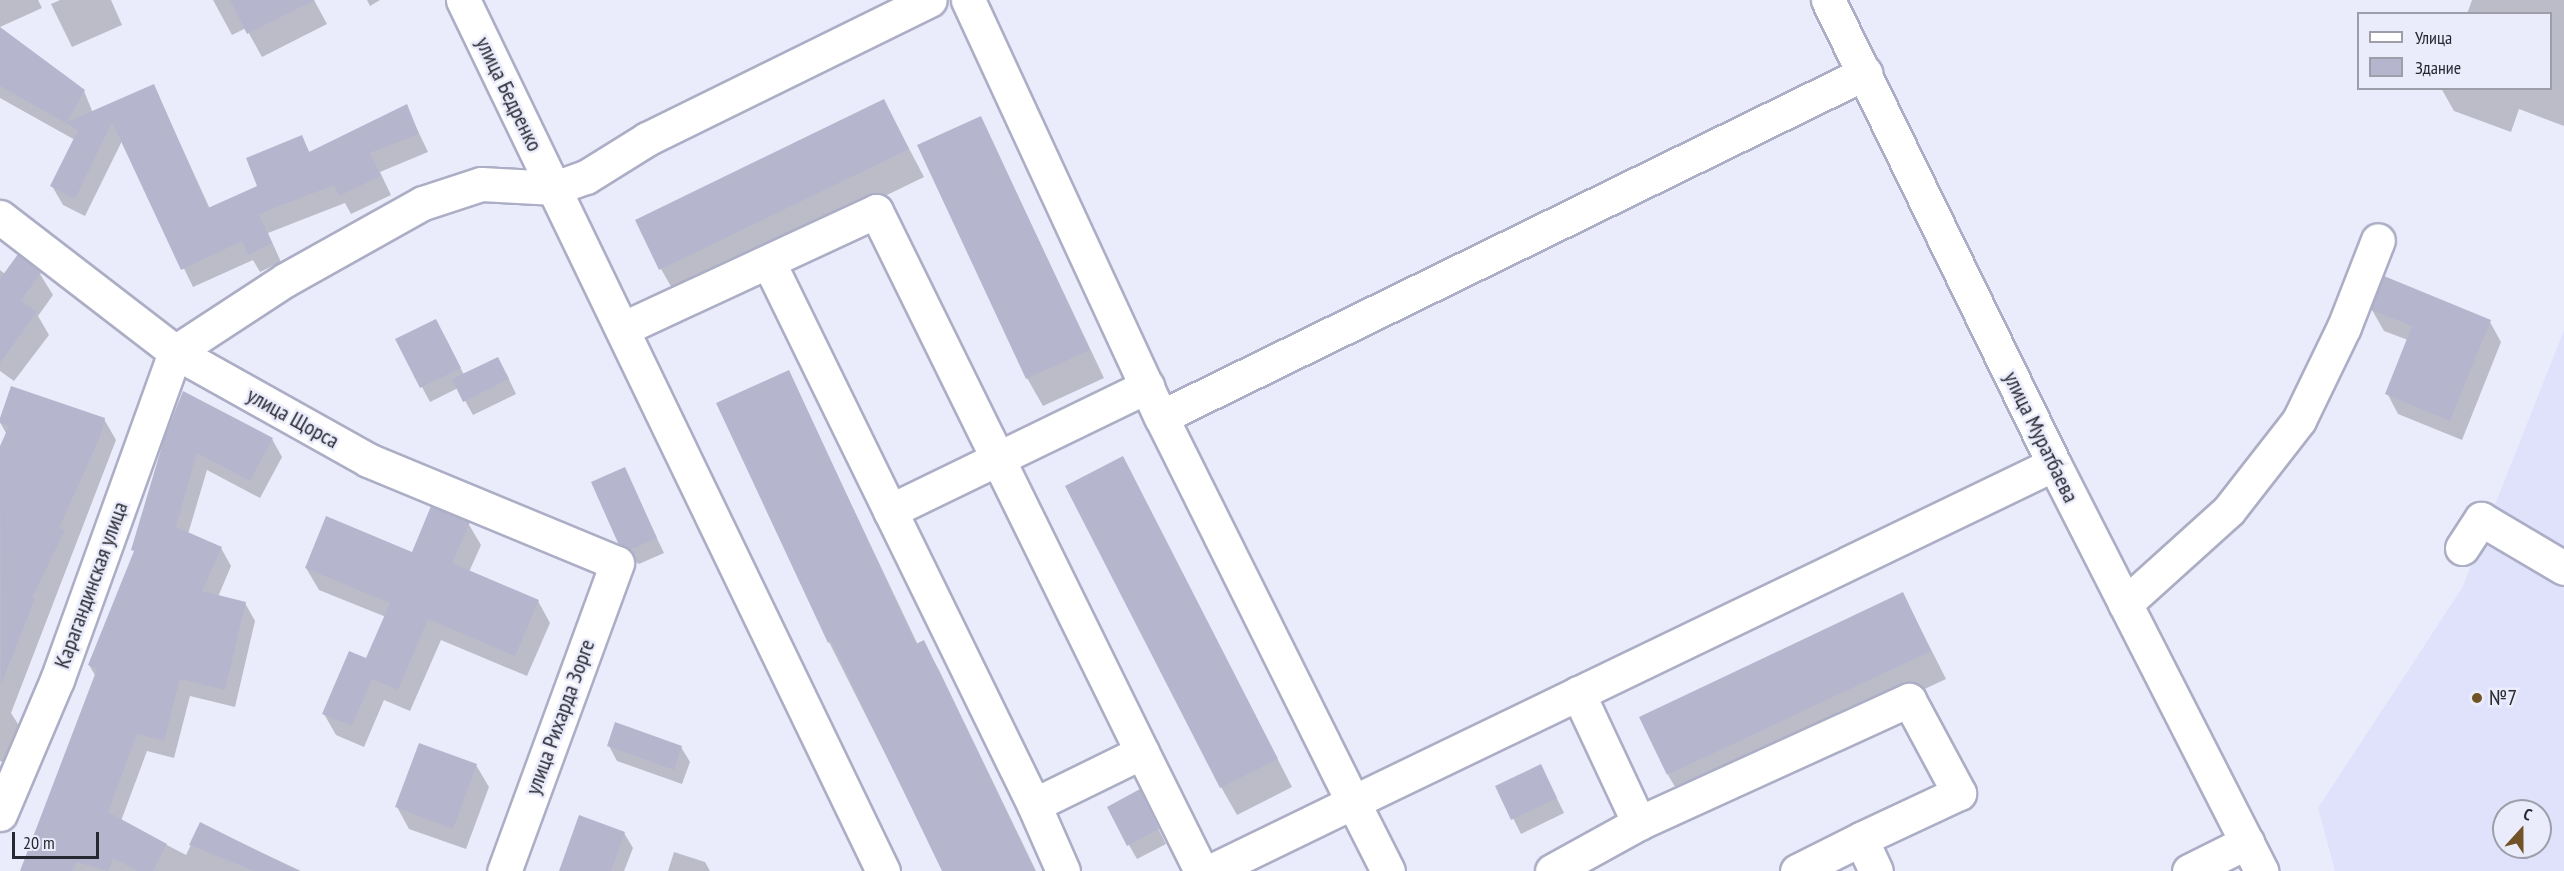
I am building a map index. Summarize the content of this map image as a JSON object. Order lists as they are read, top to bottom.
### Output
{
  "streets": {
    "street": [
      "улица Бедренко",
      "улица Щорса",
      "улица Муратбаева",
      "Карагандинская улица",
      "улица Рихарда Зорге"
    ]
  },
  "crossings": [
    ["улица Щорса", "Карагандинская улица"],
    ["улица Щорса", "улица Рихарда Зорге"]
  ],
  "places": ["№7"],
  "legend": ["Улица", "Здание"],
  "scale_bar": "20 m",
  "north": "top"
}
